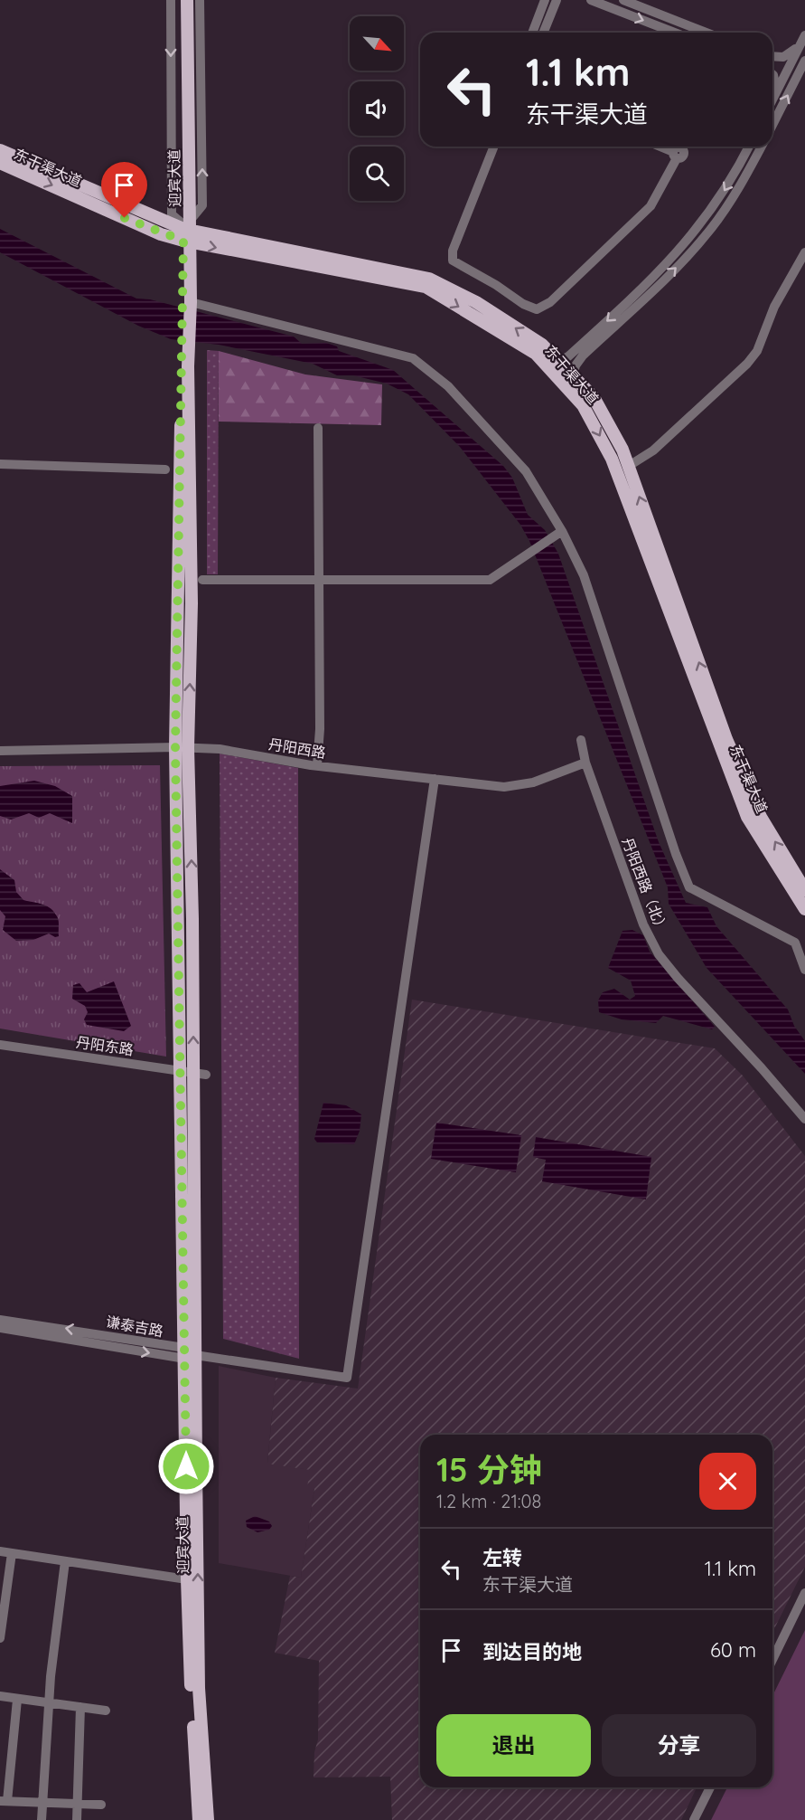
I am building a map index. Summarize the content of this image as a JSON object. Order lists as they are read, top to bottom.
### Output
{
  "streets": {
    "main road": ["东干渠大道", "迎宾大道"],
    "street": [
      "丹阳西路",
      "丹阳西路（北）",
      "丹阳东路",
      "谦泰吉路"
    ]
  },
  "crossings": [
    ["东干渠大道", "迎宾大道"],
    ["迎宾大道", "丹阳西路"],
    ["迎宾大道", "丹阳东路"],
    ["迎宾大道", "谦泰吉路"],
    ["丹阳西路", "丹阳西路（北）"]
  ],
  "north": "bottom right",
  "page": {
    "turn": ["1.1 km", "东干渠大道"],
    "heading": ["15 分钟", "1.2 km · 21:08"],
    "list": [
      {
        "name": "左转",
        "note": "东干渠大道",
        "value": "1.1 km"
      },
      {
        "name": "到达目的地",
        "value": "60 m"
      }
    ],
    "buttons": ["退出", "分享"]
  }
}
